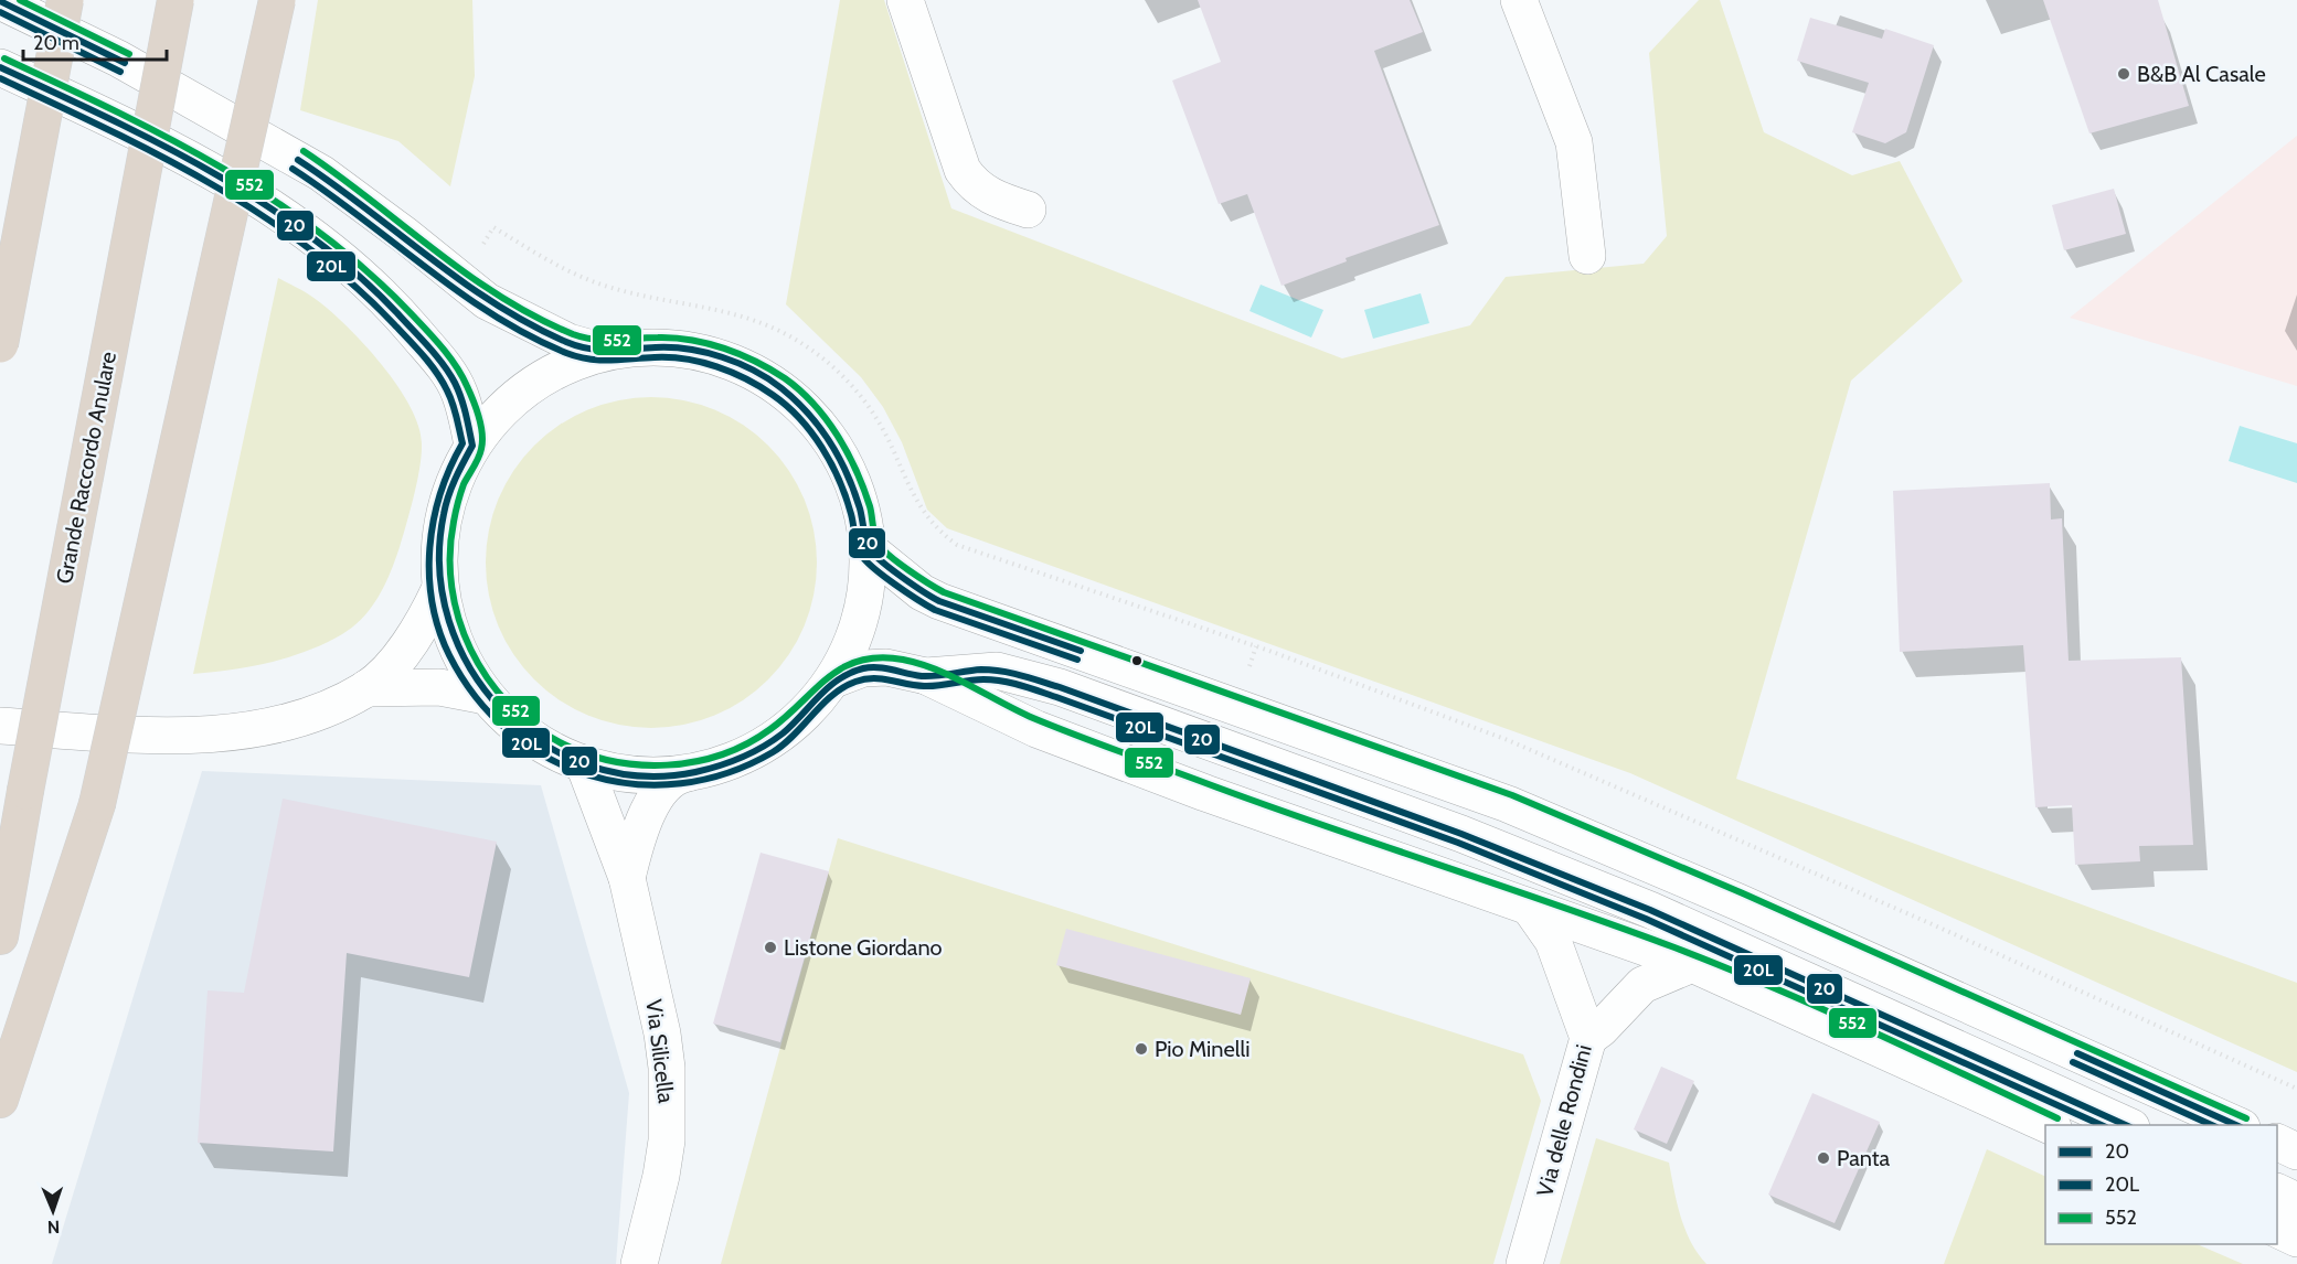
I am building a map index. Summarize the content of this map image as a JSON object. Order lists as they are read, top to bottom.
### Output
{
  "streets": {
    "highway": ["Grande Raccordo Anulare"],
    "street": ["Via Silicella", "Via delle Rondini"]
  },
  "places": [
    "B&B Al Casale",
    "Listone Giordano",
    "Pio Minelli",
    "Panta"
  ],
  "lines": ["transit line 552", "transit line 20", "transit line 20L"],
  "legend": ["20", "20L", "552"],
  "scale_bar": "20 m",
  "north": "bottom"
}
